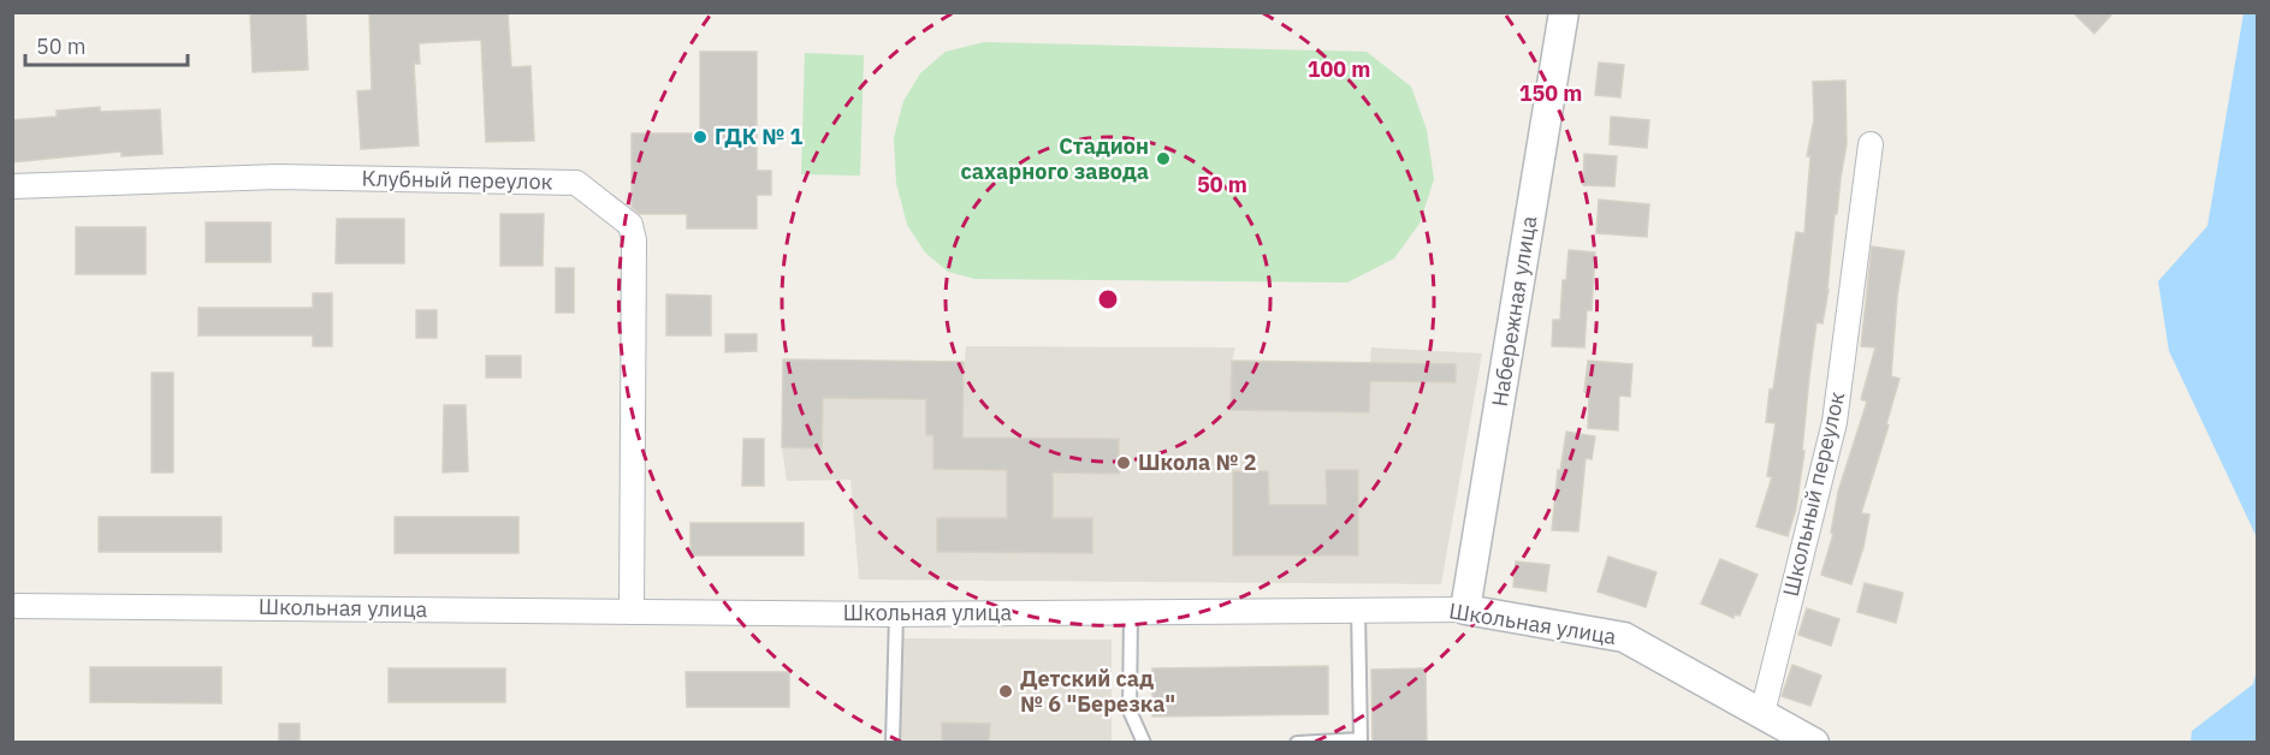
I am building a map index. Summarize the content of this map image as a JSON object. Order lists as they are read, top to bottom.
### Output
{
  "streets": {
    "street": [
      "Клубный переулок",
      "Набережная улица",
      "Школьный переулок",
      "Школьная улица"
    ]
  },
  "crossings": [
    ["Клубный переулок", "Школьная улица"],
    ["Набережная улица", "Школьная улица"],
    ["Школьный переулок", "Школьная улица"]
  ],
  "places": [
    "ГДК № 1",
    "Стадион сахарного завода",
    "Школа № 2",
    "Детский сад № 6 \"Березка\""
  ],
  "scale_bar": "50 m",
  "rings": ["100 m", "150 m", "50 m"]
}
